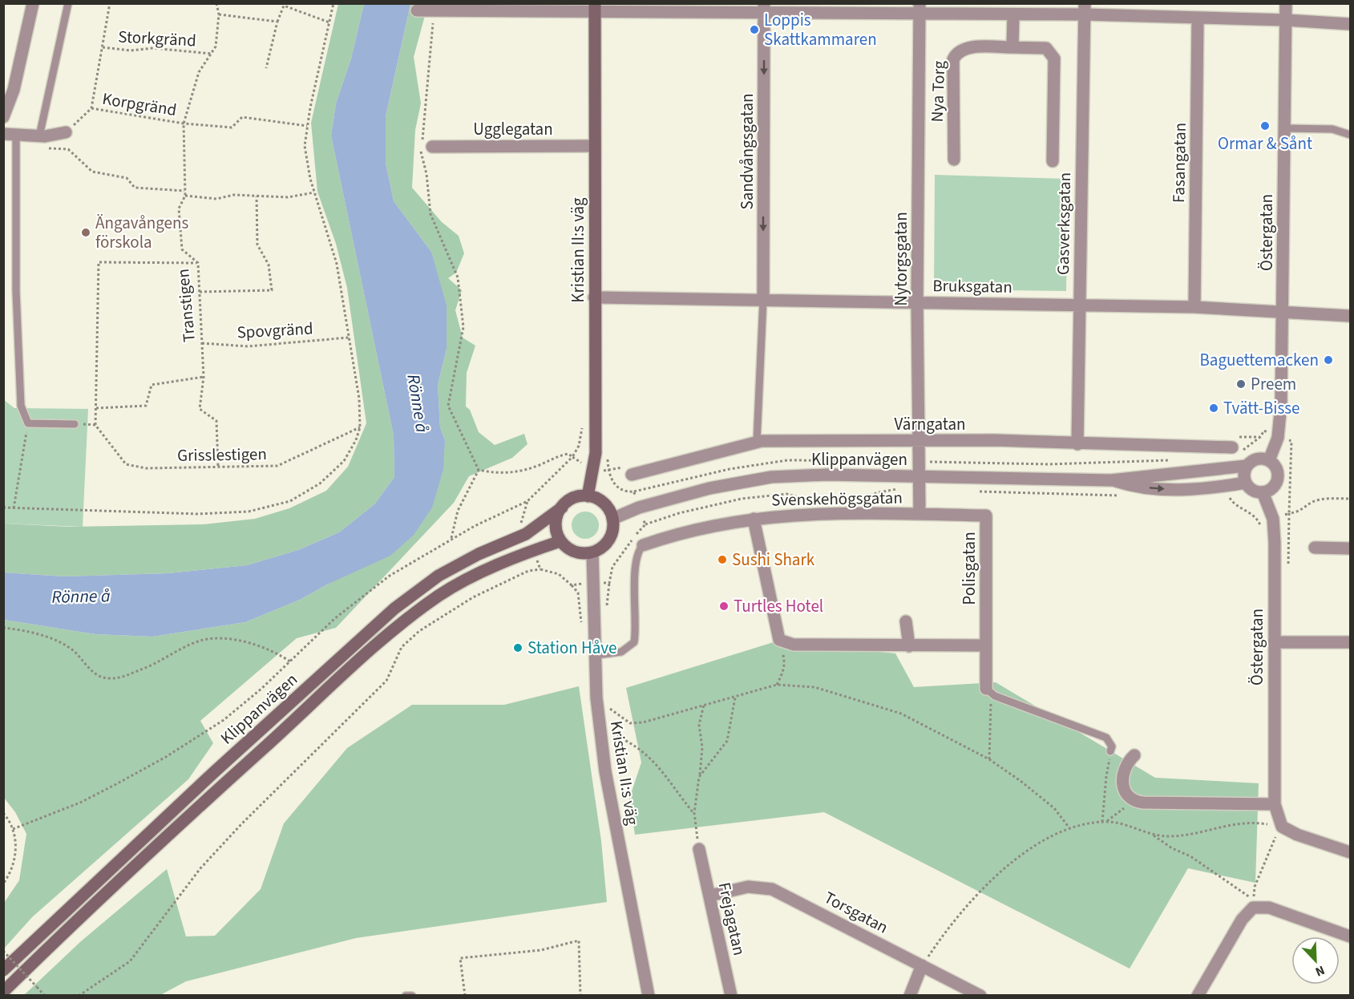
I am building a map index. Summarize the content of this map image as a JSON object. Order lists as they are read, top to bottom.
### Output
{
  "streets": {
    "main road": ["Kristian II:s väg", "Klippanvägen"],
    "street": [
      "Nya Torg",
      "Ugglegatan",
      "Sandvångsgatan",
      "Fasangatan",
      "Gasverksgatan",
      "Östergatan",
      "Nytorgsgatan",
      "Bruksgatan",
      "Värngatan",
      "Svenskehögsgatan",
      "Polisgatan",
      "Torsgatan",
      "Frejagatan"
    ],
    "path": [
      "Storkgränd",
      "Korpgränd",
      "Transtigen",
      "Spovgränd",
      "Grisslestigen"
    ]
  },
  "crossings": [
    ["Storkgränd", "Korpgränd"],
    ["Storkgränd", "Transtigen"],
    ["Korpgränd", "Transtigen"],
    ["Ugglegatan", "Kristian II:s väg"],
    ["Sandvångsgatan", "Bruksgatan"],
    ["Fasangatan", "Bruksgatan"],
    ["Gasverksgatan", "Bruksgatan"],
    ["Gasverksgatan", "Värngatan"],
    ["Östergatan", "Bruksgatan"],
    ["Östergatan", "Klippanvägen"],
    ["Kristian II:s väg", "Bruksgatan"],
    ["Kristian II:s väg", "Klippanvägen"],
    ["Nytorgsgatan", "Bruksgatan"],
    ["Nytorgsgatan", "Värngatan"],
    ["Nytorgsgatan", "Klippanvägen"],
    ["Nytorgsgatan", "Svenskehögsgatan"],
    ["Nytorgsgatan", "Polisgatan"],
    ["Transtigen", "Spovgränd"],
    ["Transtigen", "Grisslestigen"],
    ["Svenskehögsgatan", "Polisgatan"],
    ["Torsgatan", "Frejagatan"]
  ],
  "one_way": ["Sandvångsgatan"],
  "water": ["Rönne å"],
  "places": [
    "Loppis Skattkammaren",
    "Ormar & Sånt",
    "Ängavångens förskola",
    "Baguettemacken",
    "Preem",
    "Tvätt-Bisse",
    "Sushi Shark",
    "Turtles Hotel",
    "Station Håve"
  ],
  "north": "bottom right"
}
